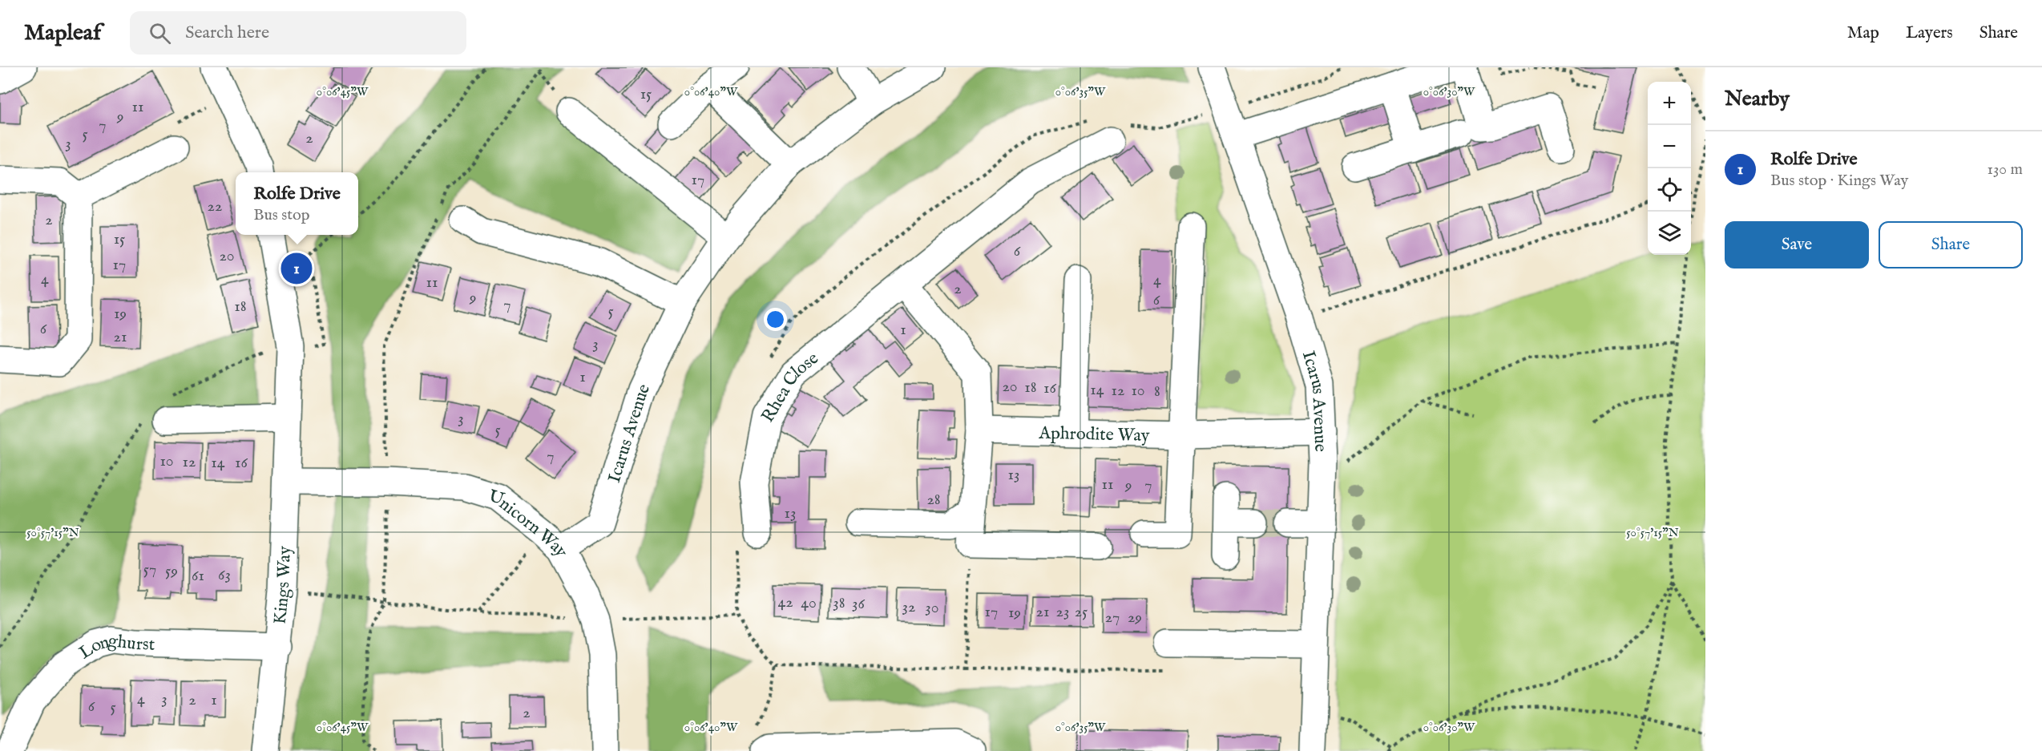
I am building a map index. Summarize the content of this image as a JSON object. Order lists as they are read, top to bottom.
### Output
{
  "streets": {
    "street": [
      "Rhea Close",
      "Icarus Avenue",
      "Aphrodite Way",
      "Unicorn Way",
      "Kings Way",
      "Longhurst"
    ]
  },
  "crossings": [
    ["Icarus Avenue", "Aphrodite Way"],
    ["Icarus Avenue", "Unicorn Way"],
    ["Unicorn Way", "Kings Way"],
    ["Kings Way", "Longhurst"]
  ],
  "house_numbers": [
    "15",
    "11",
    "9",
    "7",
    "5",
    "2",
    "3",
    "17",
    "22",
    "2",
    "15",
    "6",
    "20",
    "17",
    "4",
    "4",
    "11",
    "2",
    "9",
    "6",
    "7",
    "18",
    "5",
    "19",
    "6",
    "1",
    "21",
    "3",
    "1",
    "20",
    "18",
    "16",
    "14",
    "12",
    "10",
    "8",
    "3",
    "5",
    "7",
    "10",
    "12",
    "14",
    "16",
    "13",
    "11",
    "9",
    "7",
    "28",
    "13",
    "57",
    "59",
    "63",
    "61",
    "42",
    "40",
    "38",
    "36",
    "32",
    "30",
    "17",
    "21",
    "23",
    "25",
    "19",
    "27",
    "29",
    "4",
    "3",
    "2",
    "1",
    "6",
    "5",
    "2"
  ],
  "page": {
    "header": "Mapleaf",
    "search": "Search here",
    "nav": ["Map", "Layers", "Share"],
    "heading": "Nearby",
    "map_buttons": ["+", "−"],
    "list": [
      {
        "mark": "1",
        "name": "Rolfe Drive",
        "note": "Bus stop · Kings Way",
        "value": "130 m"
      }
    ],
    "popup": ["Rolfe Drive", "Bus stop"],
    "buttons": ["Save", "Share"],
    "pins": "1"
  },
  "coordinates": [
    "0°06'45\"W",
    "0°06'40\"W",
    "0°06'35\"W",
    "0°06'30\"W",
    "50°57'15\"N"
  ]
}
